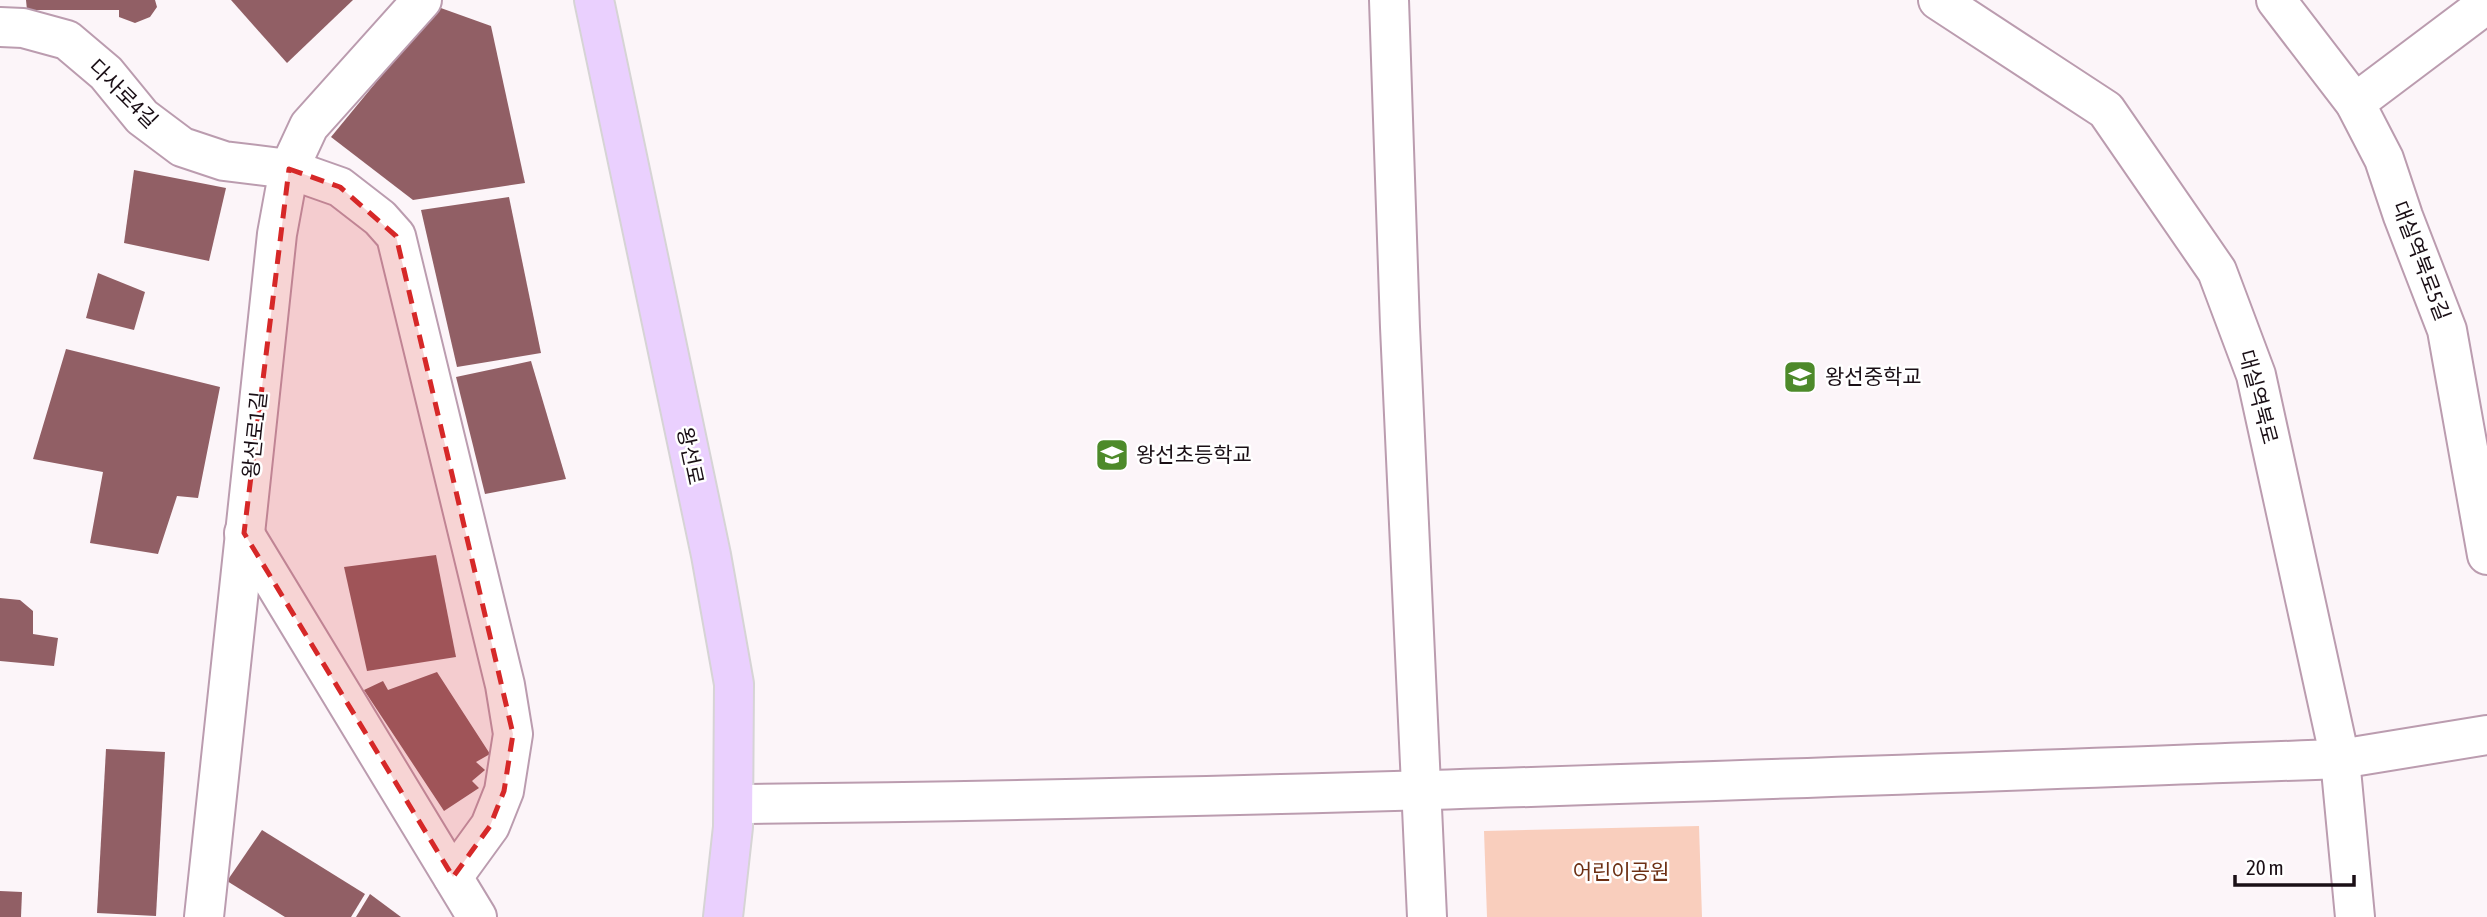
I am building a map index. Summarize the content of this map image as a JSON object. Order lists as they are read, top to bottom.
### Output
{
  "streets": {
    "main road": ["왕선로"],
    "street": [
      "다사로4길",
      "대실역북로5길",
      "대실역북로",
      "왕선로1길"
    ]
  },
  "crossings": [
    ["다사로4길", "왕선로1길"]
  ],
  "parks": ["어린이공원"],
  "places": {
    "school or university": ["왕선중학교", "왕선초등학교"]
  },
  "scale_bar": "20 m"
}
